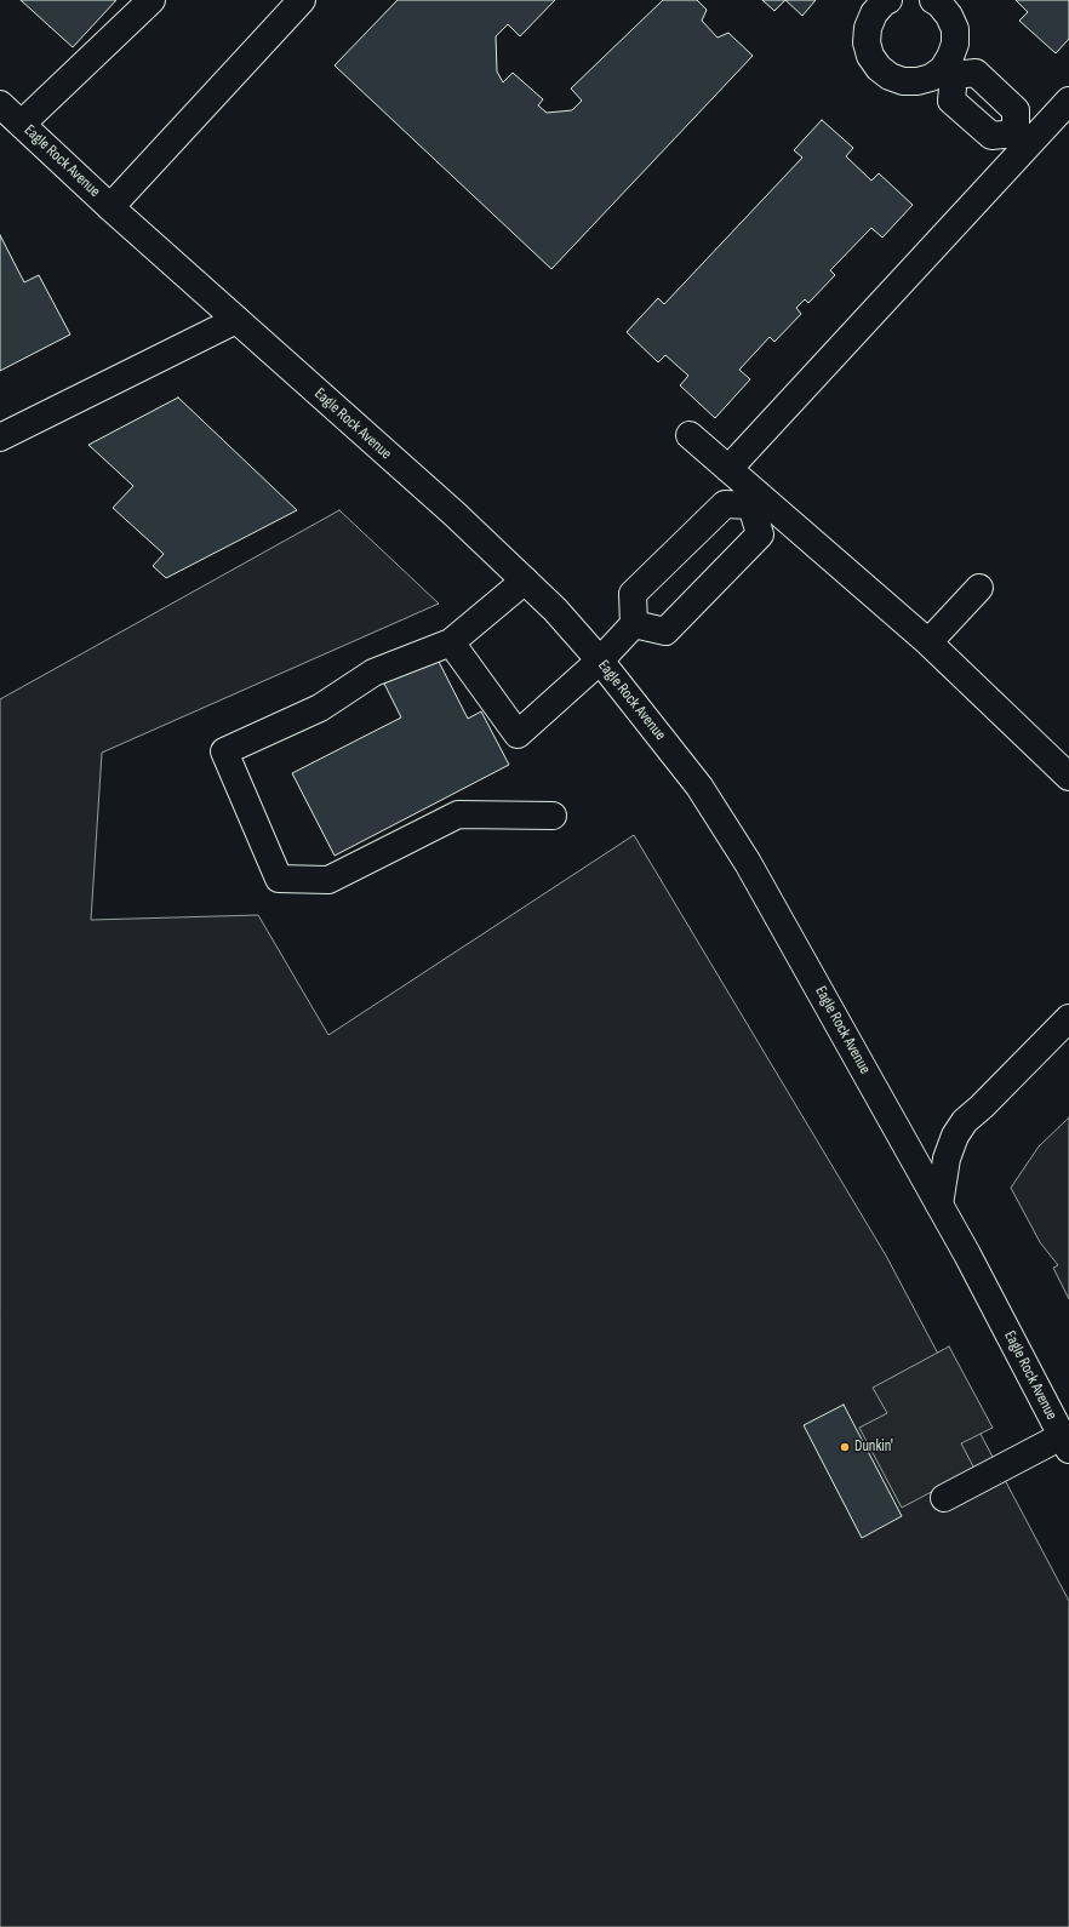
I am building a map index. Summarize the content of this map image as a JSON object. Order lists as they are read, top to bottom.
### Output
{
  "streets": {
    "main road": ["Eagle Rock Avenue"]
  },
  "places": ["Dunkin'"]
}
